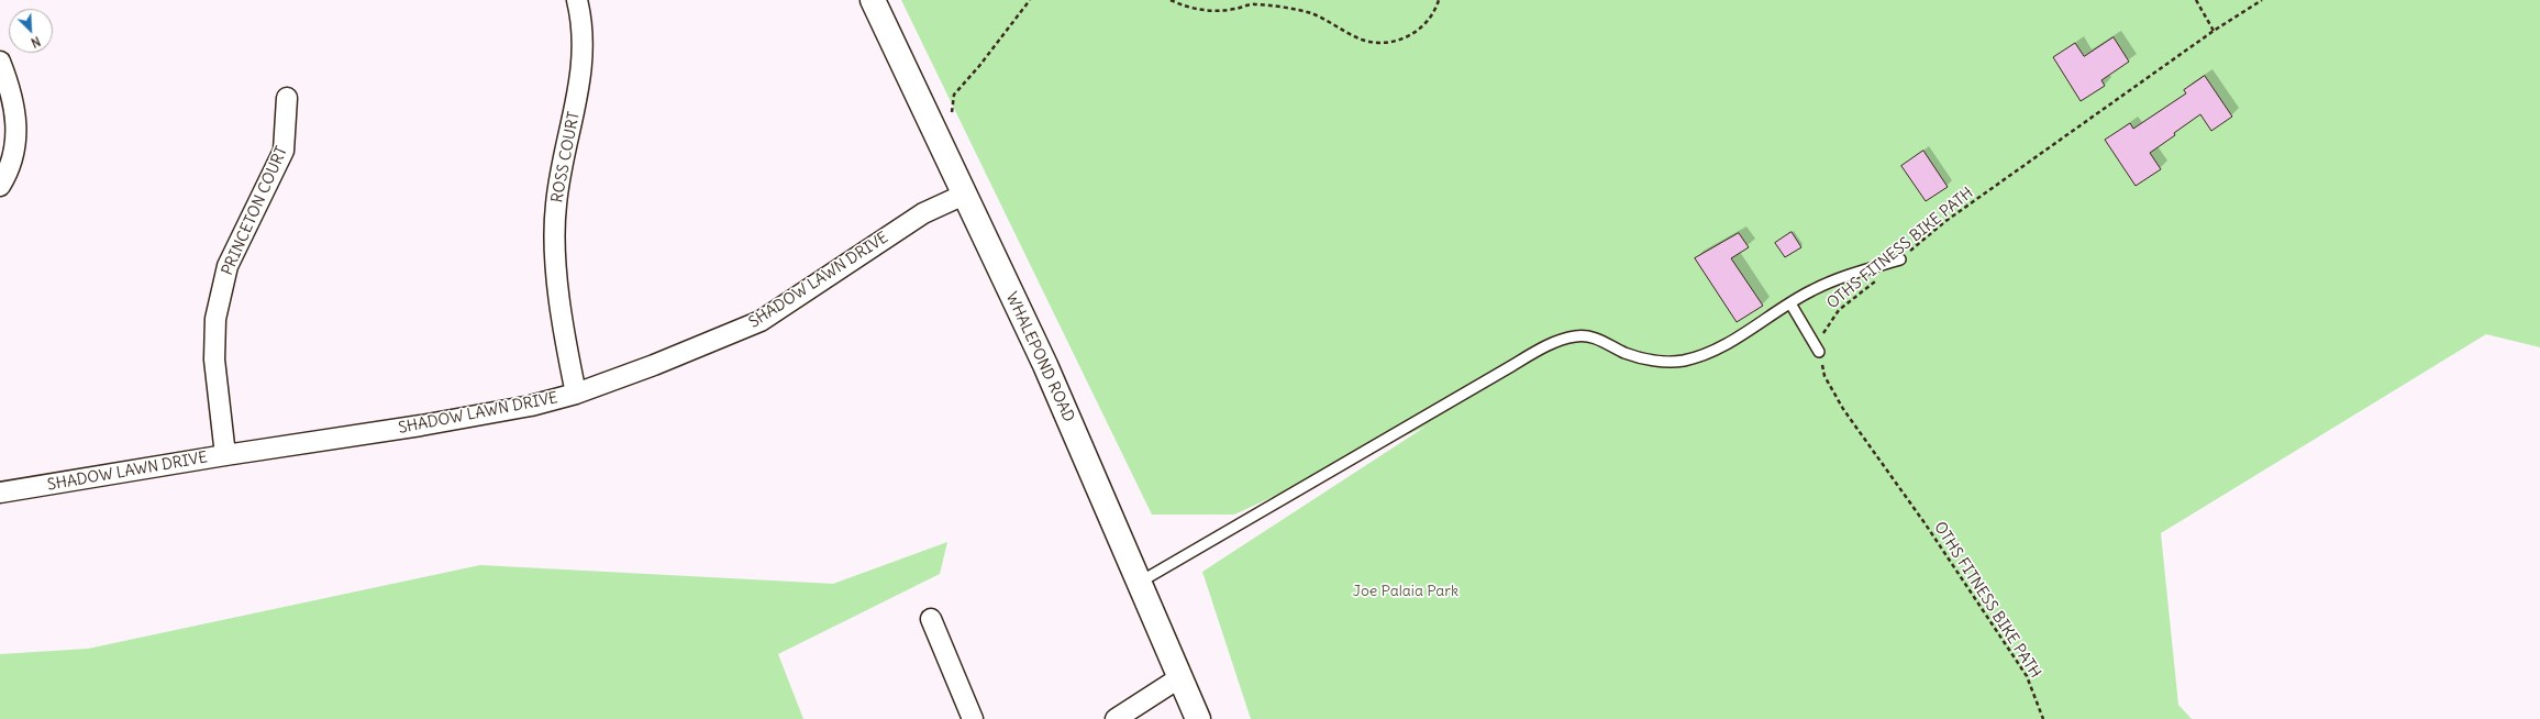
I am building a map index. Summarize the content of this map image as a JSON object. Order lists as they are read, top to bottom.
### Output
{
  "streets": {
    "street": [
      "ROSS COURT",
      "PRINCETON COURT",
      "SHADOW LAWN DRIVE",
      "WHALEPOND ROAD"
    ],
    "path": ["OTHS FITNESS BIKE PATH"]
  },
  "crossings": [
    ["ROSS COURT", "SHADOW LAWN DRIVE"],
    ["PRINCETON COURT", "SHADOW LAWN DRIVE"],
    ["SHADOW LAWN DRIVE", "WHALEPOND ROAD"]
  ],
  "parks": ["Joe Palaia Park"],
  "north": "bottom right"
}
